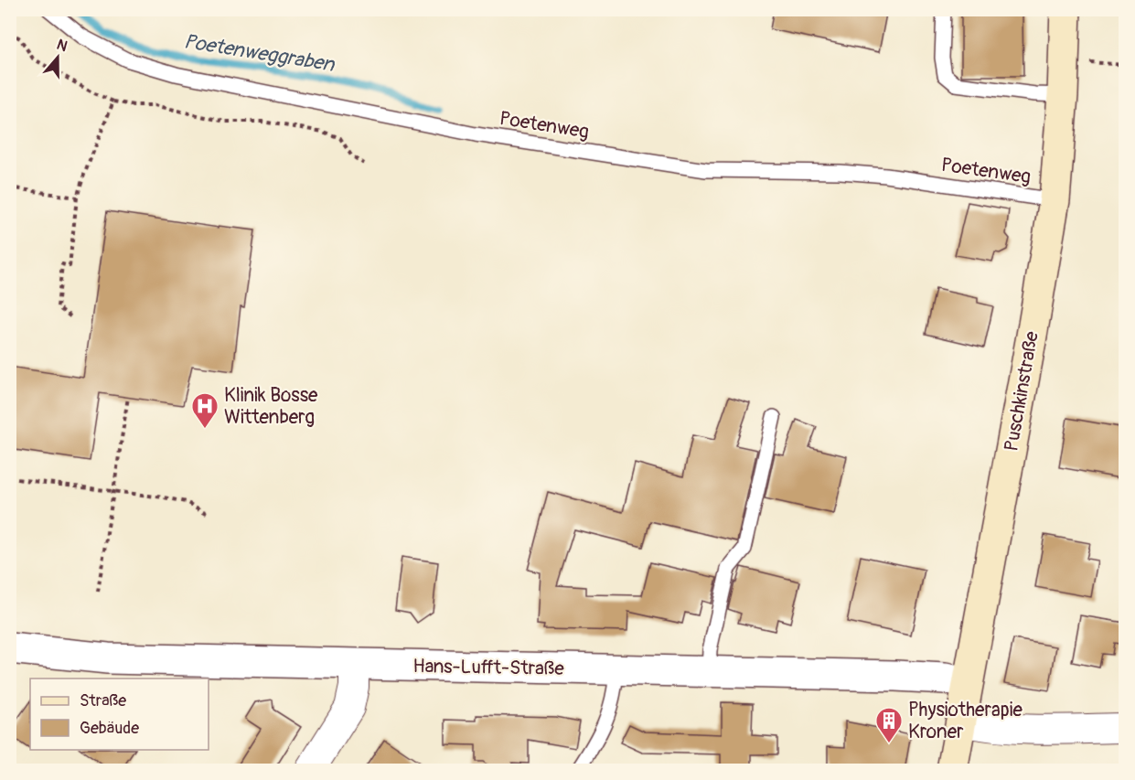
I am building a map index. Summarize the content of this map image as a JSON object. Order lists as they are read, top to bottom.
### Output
{
  "streets": {
    "main road": ["Puschkinstraße"],
    "street": ["Hans-Lufft-Straße"],
    "lane": ["Poetenweg"]
  },
  "crossings": [
    ["Poetenweg", "Puschkinstraße"],
    ["Puschkinstraße", "Hans-Lufft-Straße"]
  ],
  "water": ["Poetenweggraben"],
  "places": {
    "hospital": ["Klinik Bosse Wittenberg"],
    "building": ["Physiotherapie Kroner"]
  },
  "legend": ["Straße", "Gebäude"],
  "north": "top"
}
